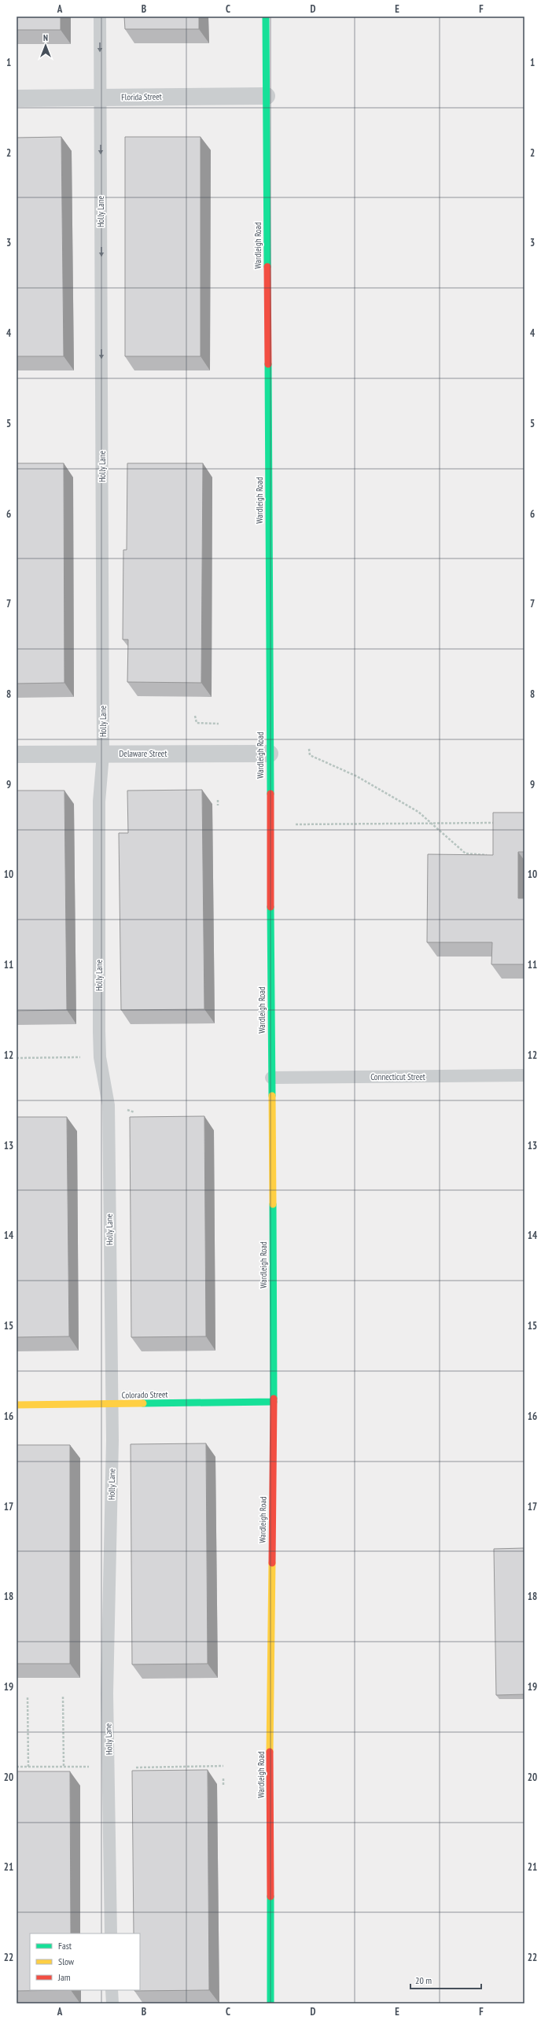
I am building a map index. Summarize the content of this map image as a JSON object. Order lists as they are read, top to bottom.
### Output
{
  "streets": {
    "main road": ["Wardleigh Road", "Colorado Street"],
    "street": ["Florida Street", "Delaware Street"],
    "lane": ["Holly Lane", "Connecticut Street"]
  },
  "crossings": [
    ["Florida Street", "Holly Lane"],
    ["Florida Street", "Wardleigh Road"],
    ["Holly Lane", "Delaware Street"],
    ["Holly Lane", "Colorado Street"],
    ["Wardleigh Road", "Delaware Street"],
    ["Wardleigh Road", "Connecticut Street"],
    ["Wardleigh Road", "Colorado Street"]
  ],
  "one_way": ["Holly Lane"],
  "legend": ["Fast", "Slow", "Jam"],
  "scale_bar": "20 m",
  "north": "top",
  "grid": {
    "columns": [
      "A",
      "B",
      "C",
      "D",
      "E",
      "F"
    ],
    "rows": [
      "1",
      "2",
      "3",
      "4",
      "5",
      "6",
      "7",
      "8",
      "9",
      "10",
      "11",
      "12",
      "13",
      "14",
      "15",
      "16",
      "17",
      "18",
      "19",
      "20",
      "21",
      "22"
    ]
  }
}
